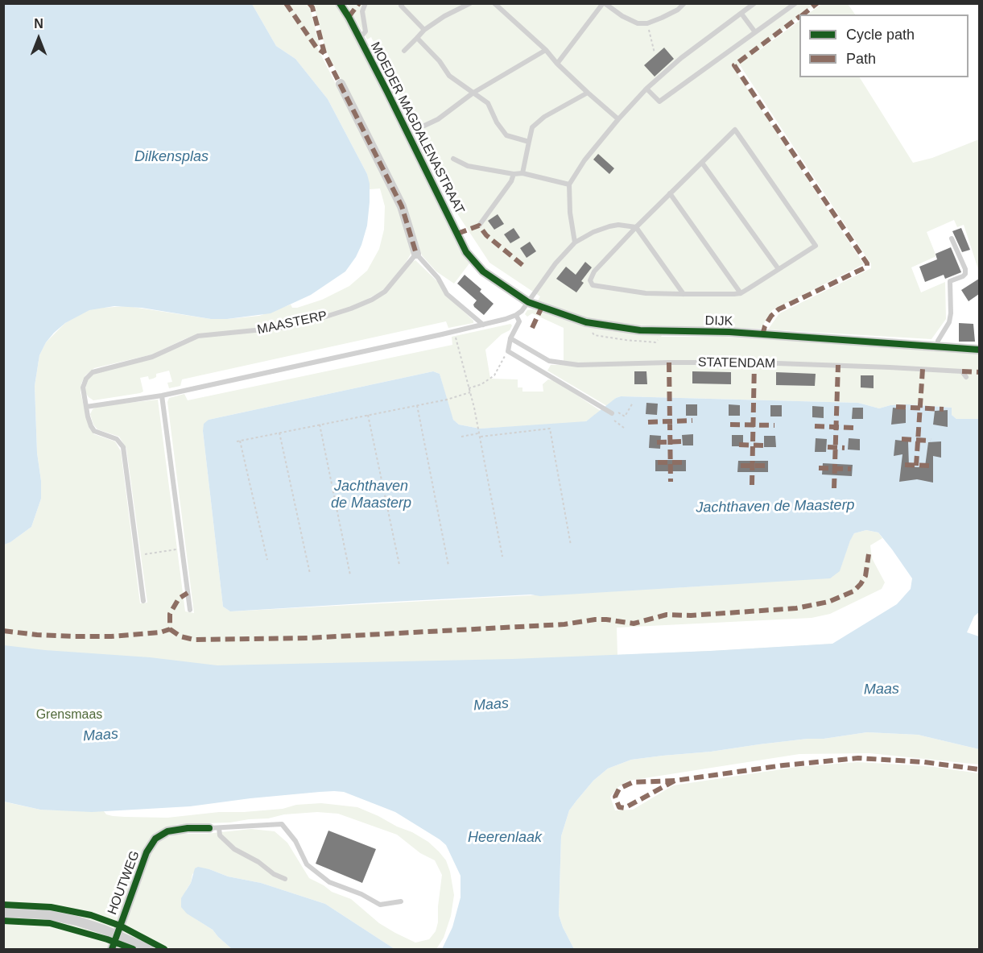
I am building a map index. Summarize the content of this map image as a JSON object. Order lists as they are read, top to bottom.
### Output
{
  "streets": {
    "street": ["MOEDER MAGDALENASTRAAT", "DIJK", "HOUTWEG"],
    "lane": ["MAASTERP", "STATENDAM"]
  },
  "crossings": [
    ["MOEDER MAGDALENASTRAAT", "DIJK"]
  ],
  "water": [
    "Dilkensplas",
    "Jachthaven de Maasterp",
    "Maas",
    "Heerenlaak"
  ],
  "parks": ["Grensmaas"],
  "legend": ["Cycle path", "Path"],
  "north": "top"
}
